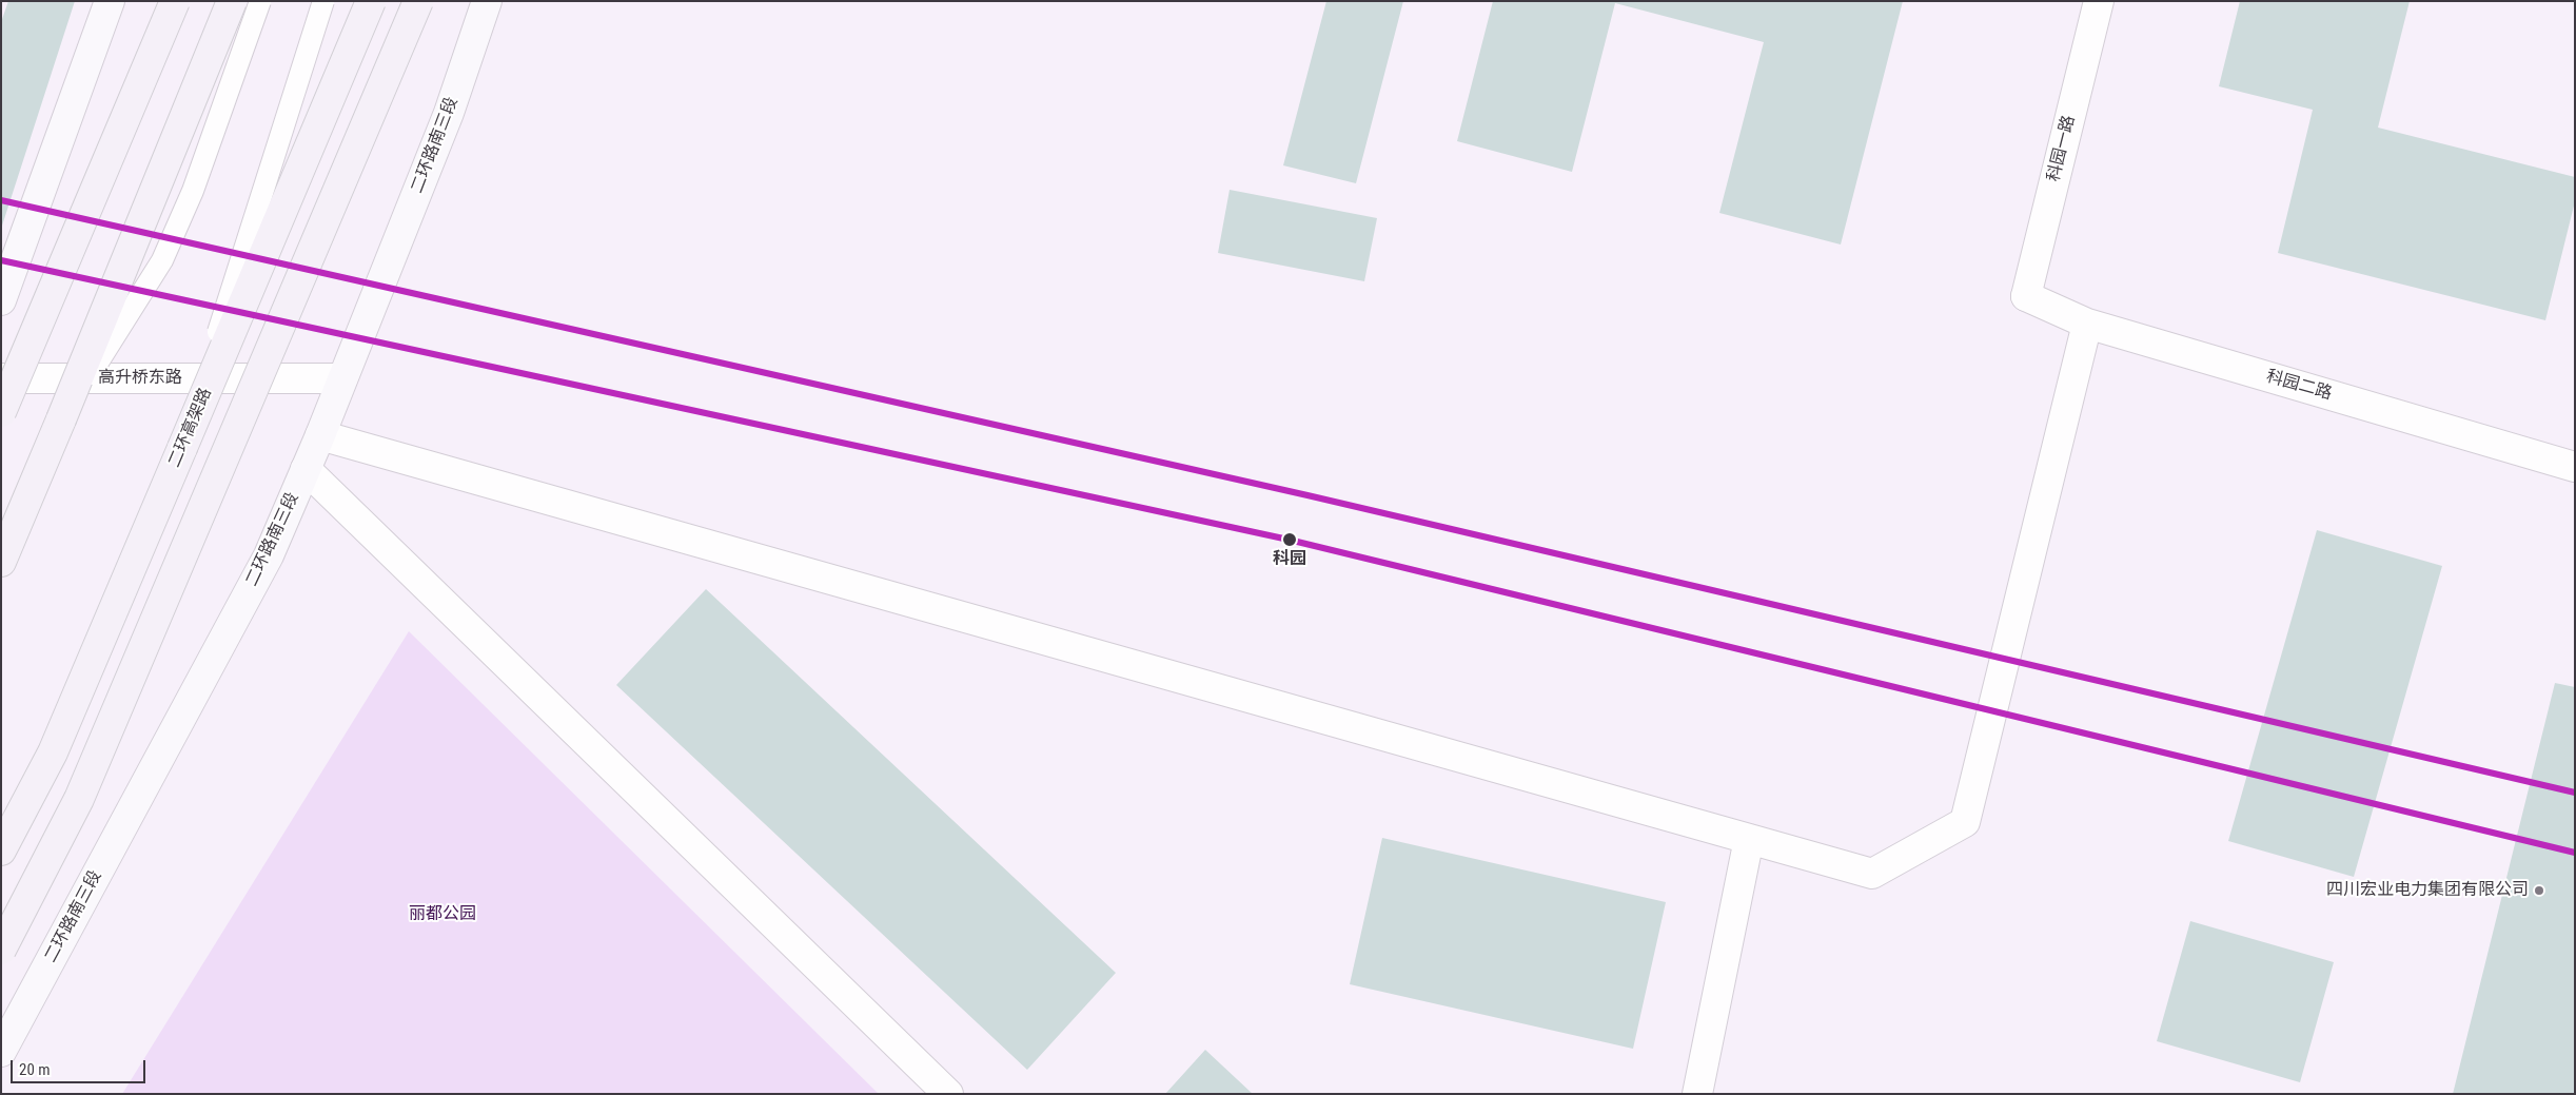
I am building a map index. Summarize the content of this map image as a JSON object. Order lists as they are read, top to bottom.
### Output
{
  "streets": {
    "highway": ["二环高架路"],
    "main road": ["二环路南三段"],
    "street": ["科园一路", "高升桥东路", "科园二路"]
  },
  "crossings": [
    ["二环路南三段", "高升桥东路"],
    ["科园一路", "科园二路"]
  ],
  "parks": ["丽都公园"],
  "places": ["科园", "四川宏业电力集团有限公司"],
  "scale_bar": "20 m"
}
